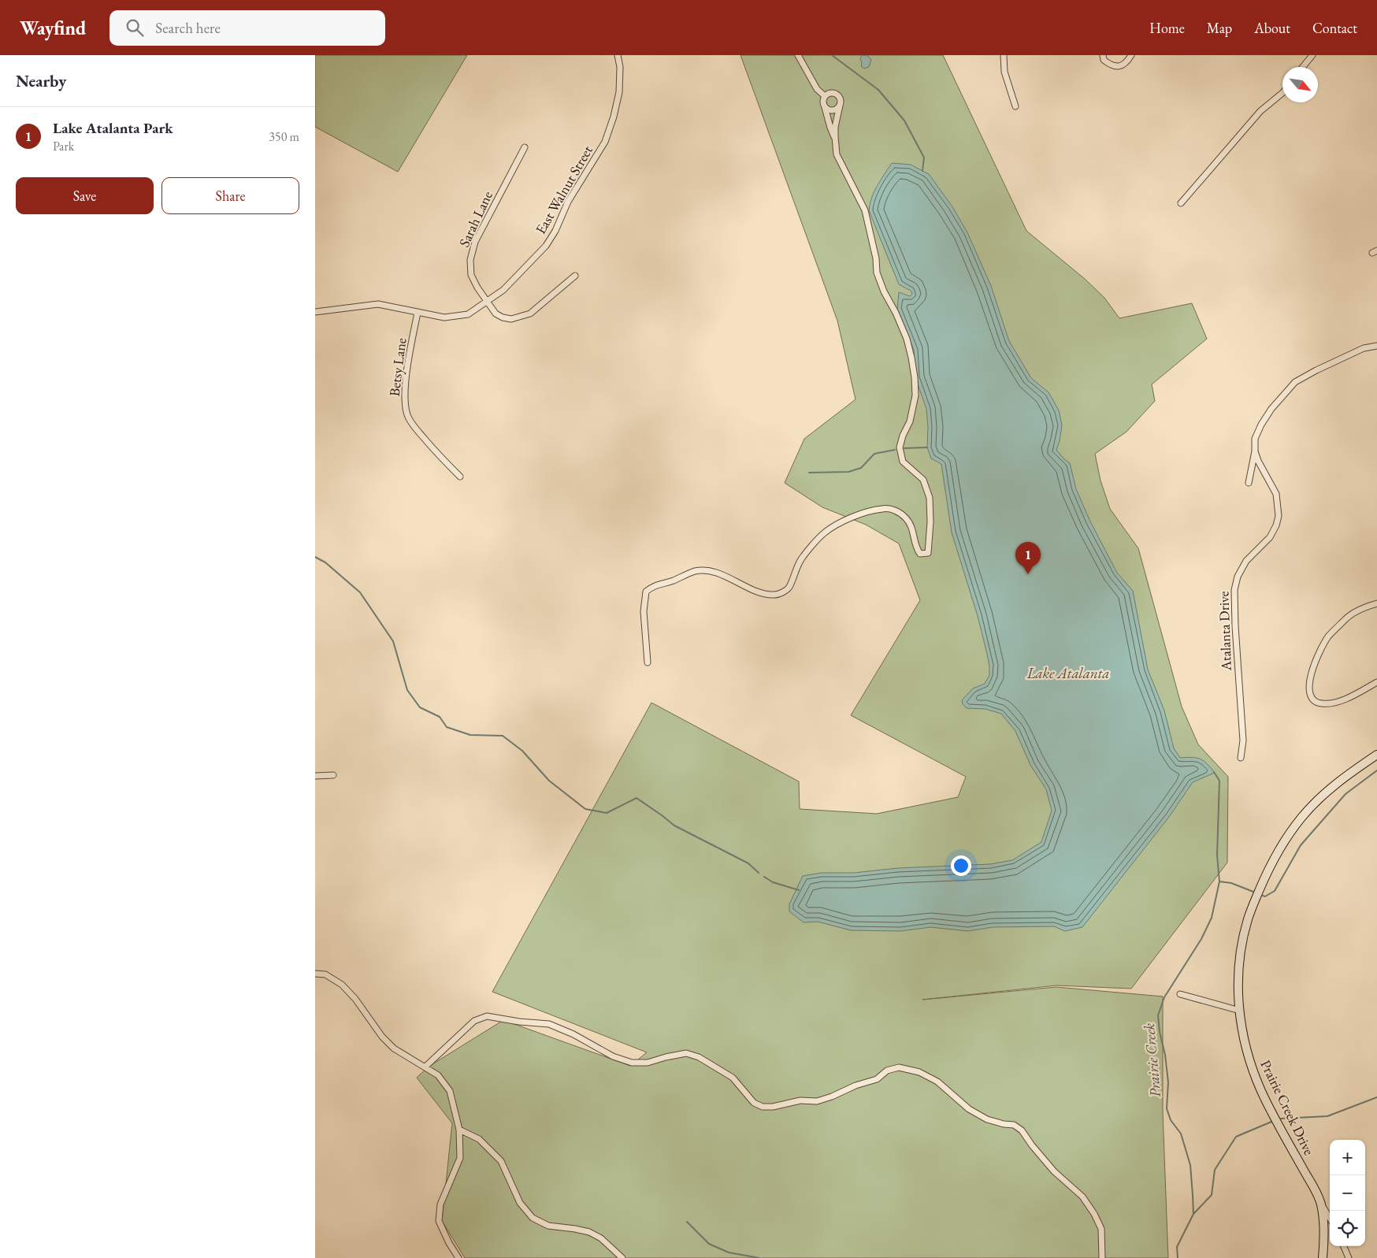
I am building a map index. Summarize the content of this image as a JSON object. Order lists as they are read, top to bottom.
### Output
{
  "streets": {
    "main road": ["Prairie Creek Drive"],
    "street": [
      "East Walnut Street",
      "Sarah Lane",
      "Betsy Lane",
      "Atalanta Drive"
    ]
  },
  "crossings": [
    ["East Walnut Street", "Sarah Lane"],
    ["East Walnut Street", "Betsy Lane"]
  ],
  "water": ["Lake Atalanta", "Prairie Creek"],
  "north": "bottom right",
  "page": {
    "header": "Wayfind",
    "search": "Search here",
    "nav": [
      "Home",
      "Map",
      "About",
      "Contact"
    ],
    "heading": "Nearby",
    "list": [
      {
        "mark": "1",
        "name": "Lake Atalanta Park",
        "note": "Park",
        "value": "350 m"
      }
    ],
    "buttons": ["Save", "Share"],
    "pins": "1",
    "map_buttons": ["+", "−"]
  }
}
